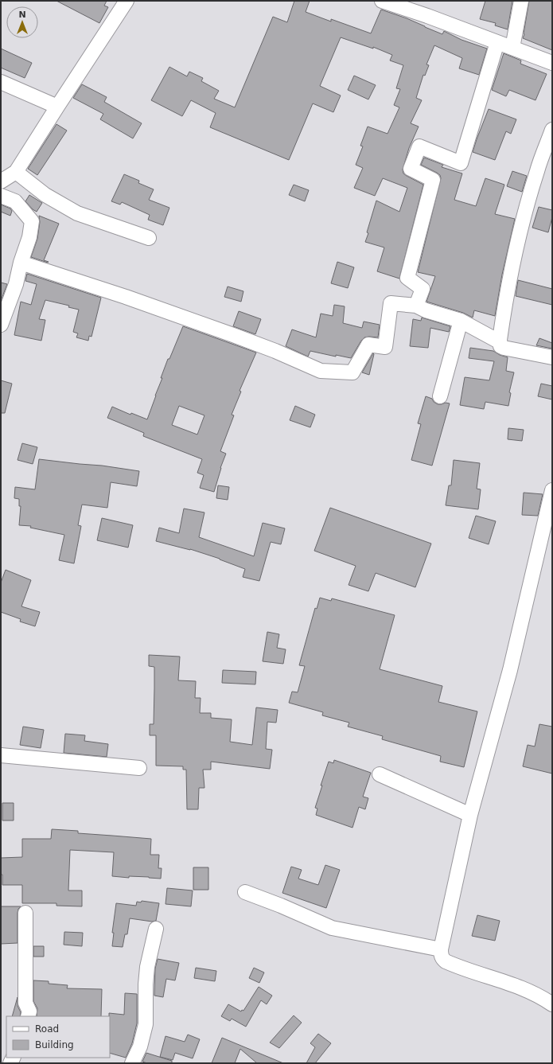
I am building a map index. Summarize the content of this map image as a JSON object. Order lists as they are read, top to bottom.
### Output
{
  "legend": ["Road", "Building"],
  "north": "top"
}
